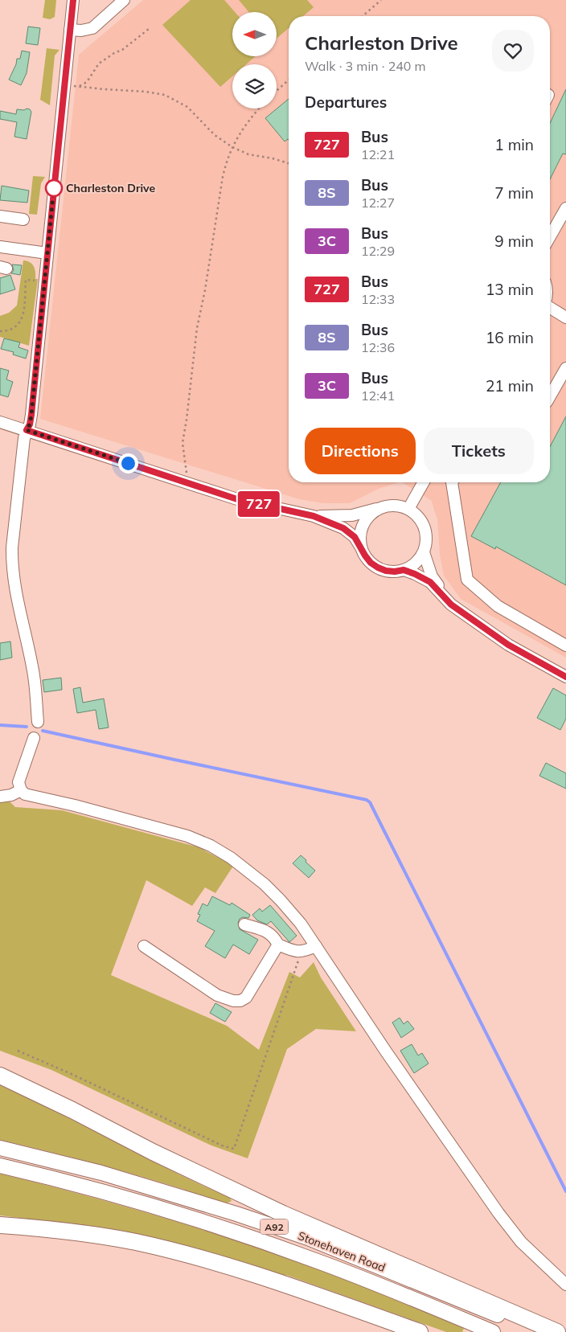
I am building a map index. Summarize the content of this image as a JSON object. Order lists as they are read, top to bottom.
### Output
{
  "streets": {
    "highway": ["A92"],
    "main road": ["Stonehaven Road"]
  },
  "places": ["Charleston Drive"],
  "lines": ["bus line 727"],
  "north": "left",
  "page": {
    "on_map": "727",
    "heading": [
      ["Charleston Drive", "Walk · 3 min · 240 m"],
      "Departures"
    ],
    "list": [
      {
        "mark": "727",
        "name": "Bus",
        "note": "12:21",
        "value": "1 min"
      },
      {
        "mark": "8S",
        "name": "Bus",
        "note": "12:27",
        "value": "7 min"
      },
      {
        "mark": "3C",
        "name": "Bus",
        "note": "12:29",
        "value": "9 min"
      },
      {
        "mark": "727",
        "name": "Bus",
        "note": "12:33",
        "value": "13 min"
      },
      {
        "mark": "8S",
        "name": "Bus",
        "note": "12:36",
        "value": "16 min"
      },
      {
        "mark": "3C",
        "name": "Bus",
        "note": "12:41",
        "value": "21 min"
      }
    ],
    "buttons": ["Directions", "Tickets"]
  }
}
